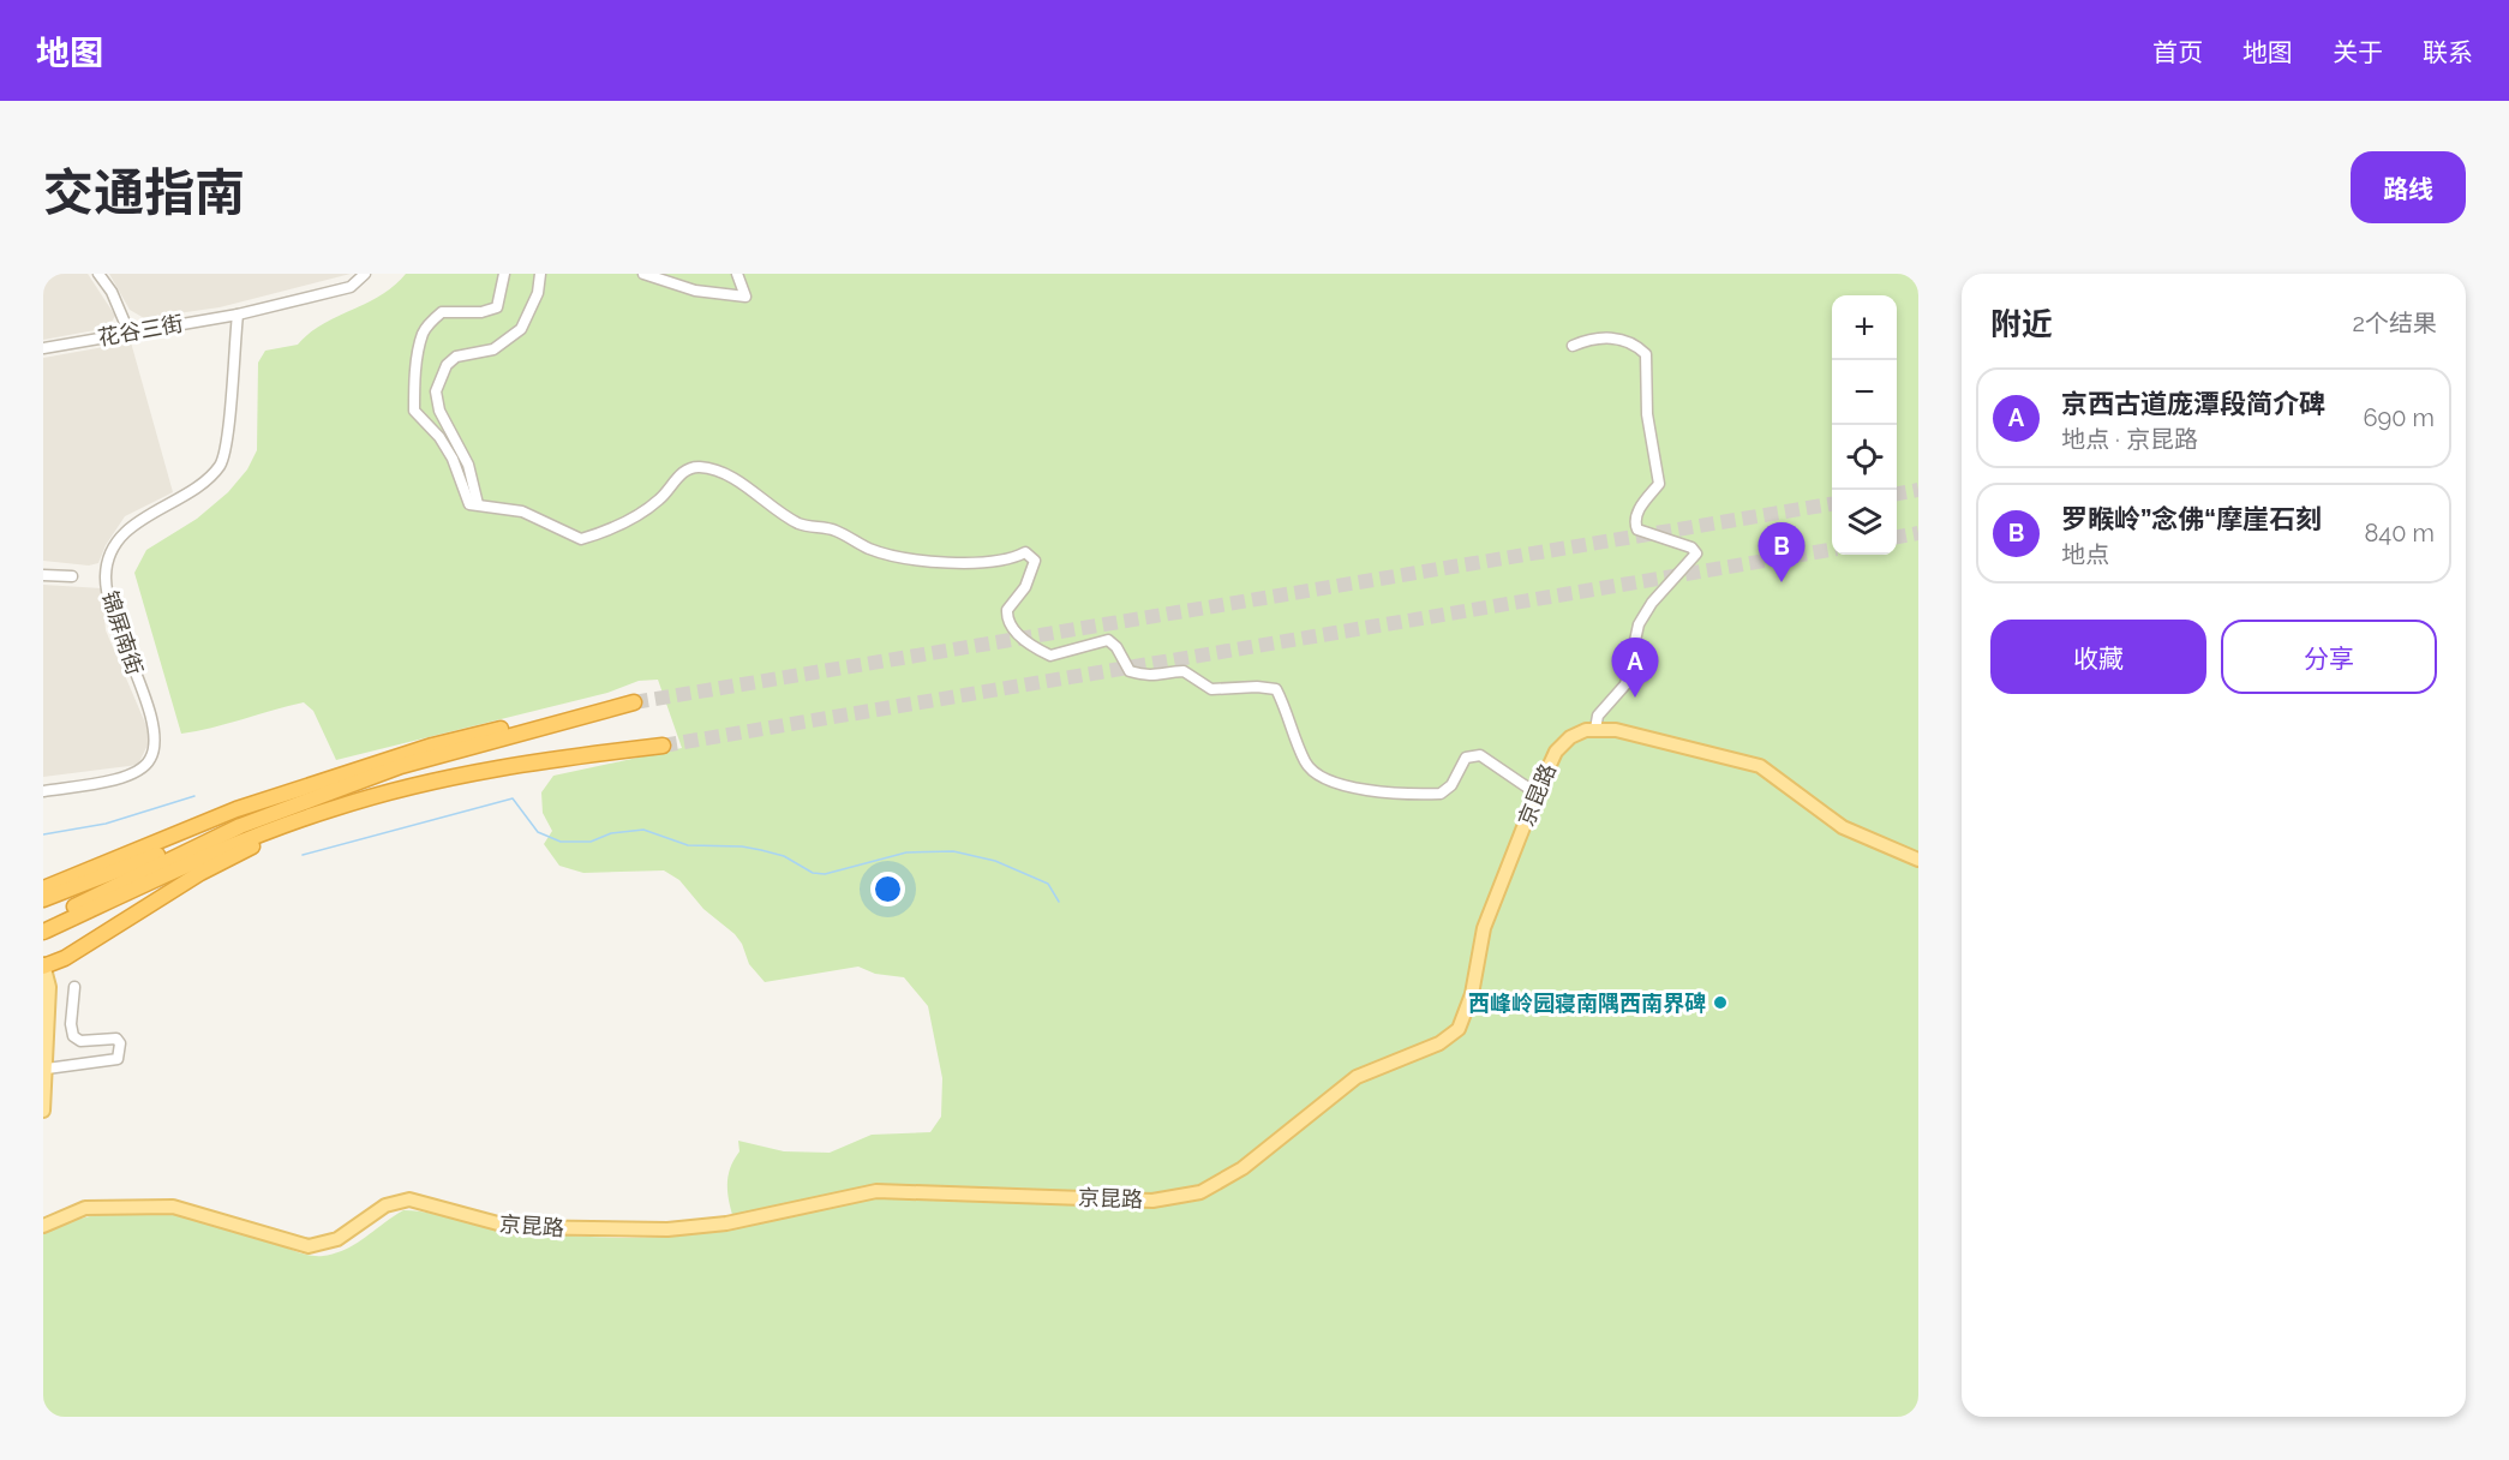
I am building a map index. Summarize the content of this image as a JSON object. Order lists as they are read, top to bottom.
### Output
{
  "streets": {
    "main road": ["京昆路"],
    "street": ["花谷三街", "锦屏南街"]
  },
  "crossings": [
    ["花谷三街", "锦屏南街"]
  ],
  "places": ["西峰岭园寝南隅西南界碑"],
  "page": {
    "header": "地图",
    "nav": [
      "首页",
      "地图",
      "关于",
      "联系"
    ],
    "title": "交通指南",
    "buttons": [
      "路线",
      ["收藏", "分享"]
    ],
    "heading": ["附近", "2个结果"],
    "map_buttons": ["+", "−"],
    "list": [
      {
        "mark": "A",
        "name": "京西古道庞潭段简介碑",
        "note": "地点 · 京昆路",
        "value": "690 m"
      },
      {
        "mark": "B",
        "name": "罗睺岭”念佛“摩崖石刻",
        "note": "地点",
        "value": "840 m"
      }
    ],
    "pins": ["B", "A"]
  }
}
